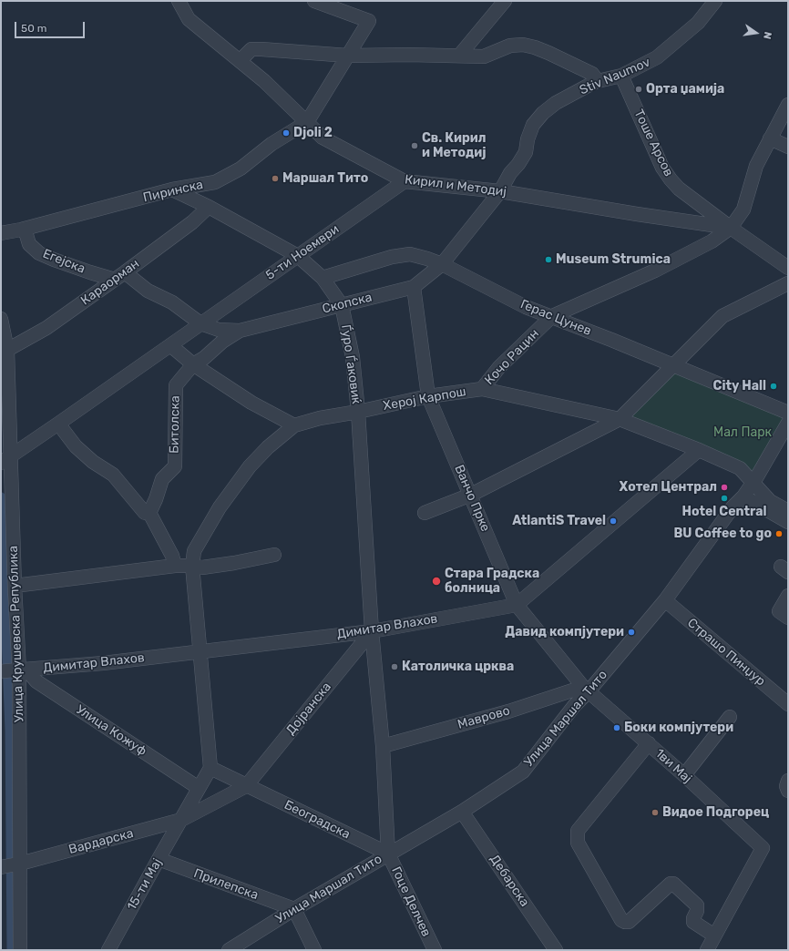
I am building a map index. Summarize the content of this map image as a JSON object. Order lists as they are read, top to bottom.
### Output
{
  "streets": {
    "street": [
      "Stiv Naumov",
      "Тоше Арсов",
      "Кирил и Методиј",
      "Пиринска",
      "5-ти Ноември",
      "Егејска",
      "Караорман",
      "Скопска",
      "Герас Цунев",
      "Кочо Рацин",
      "Ѓуро Ѓаковиќ",
      "Херој Карпош",
      "Битолска",
      "Ванчо Прке",
      "Димитар Влахов",
      "Улица Крушевска Република",
      "Страшо Пинџур",
      "Дојранска",
      "Маврово",
      "Улица Маршал Тито",
      "Улица Кожуф",
      "1ви Мај",
      "Београдска",
      "Вардарска",
      "Дебарска",
      "15-ти Мај",
      "Прилепска",
      "Гоце Делчев"
    ]
  },
  "crossings": [
    ["Stiv Naumov", "Тоше Арсов"],
    ["Stiv Naumov", "Кирил и Методиј"],
    ["Stiv Naumov", "Скопска"],
    ["Тоше Арсов", "Кирил и Методиј"],
    ["Тоше Арсов", "Кочо Рацин"],
    ["Кирил и Методиј", "Пиринска"],
    ["Кирил и Методиј", "5-ти Ноември"],
    ["Кирил и Методиј", "Скопска"],
    ["Кирил и Методиј", "Кочо Рацин"],
    ["Пиринска", "Егејска"],
    ["Пиринска", "Ѓуро Ѓаковиќ"],
    ["5-ти Ноември", "Егејска"],
    ["5-ти Ноември", "Ѓуро Ѓаковиќ"],
    ["Егејска", "Караорман"],
    ["Егејска", "Скопска"],
    ["Караорман", "Ѓуро Ѓаковиќ"],
    ["Караорман", "Улица Крушевска Република"],
    ["Скопска", "Герас Цунев"],
    ["Скопска", "Ѓуро Ѓаковиќ"],
    ["Скопска", "Битолска"],
    ["Скопска", "Ванчо Прке"],
    ["Герас Цунев", "Кочо Рацин"],
    ["Герас Цунев", "Ѓуро Ѓаковиќ"],
    ["Кочо Рацин", "Херој Карпош"],
    ["Ѓуро Ѓаковиќ", "Херој Карпош"],
    ["Ѓуро Ѓаковиќ", "Димитар Влахов"],
    ["Ѓуро Ѓаковиќ", "Дојранска"],
    ["Ѓуро Ѓаковиќ", "Маврово"],
    ["Ѓуро Ѓаковиќ", "Улица Маршал Тито"],
    ["Ѓуро Ѓаковиќ", "Београдска"],
    ["Ѓуро Ѓаковиќ", "Гоце Делчев"],
    ["Херој Карпош", "Ванчо Прке"],
    ["Херој Карпош", "Улица Маршал Тито"],
    ["Ванчо Прке", "Димитар Влахов"],
    ["Ванчо Прке", "Маврово"],
    ["Ванчо Прке", "Улица Маршал Тито"],
    ["Ванчо Прке", "1ви Мај"],
    ["Димитар Влахов", "Улица Крушевска Република"],
    ["Димитар Влахов", "Дојранска"],
    ["Димитар Влахов", "Улица Кожуф"],
    ["Улица Крушевска Република", "Улица Кожуф"],
    ["Улица Крушевска Република", "Вардарска"],
    ["Страшо Пинџур", "Улица Маршал Тито"],
    ["Дојранска", "Београдска"],
    ["Дојранска", "Вардарска"],
    ["Маврово", "Улица Маршал Тито"],
    ["Маврово", "1ви Мај"],
    ["Улица Маршал Тито", "1ви Мај"],
    ["Улица Маршал Тито", "Београдска"],
    ["Улица Маршал Тито", "Дебарска"],
    ["Улица Маршал Тито", "Прилепска"],
    ["Улица Маршал Тито", "Гоце Делчев"],
    ["Улица Кожуф", "15-ти Мај"],
    ["Београдска", "Вардарска"],
    ["Београдска", "15-ти Мај"],
    ["Београдска", "Гоце Делчев"],
    ["Вардарска", "15-ти Мај"],
    ["15-ти Мај", "Прилепска"]
  ],
  "parks": ["Мал Парк"],
  "places": [
    "Орта џамија",
    "Djoli 2",
    "Св. Кирил и Методиј",
    "Маршал Тито",
    "Museum Strumica",
    "City Hall",
    "Хотел Централ",
    "Hotel Central",
    "AtlantiS Travel",
    "BU Coffee to go",
    "Стара Градска болница",
    "Давид компјутери",
    "Католичка црква",
    "Боки компјутери",
    "Видое Подгорец"
  ],
  "scale_bar": "50 m",
  "north": "right"
}
